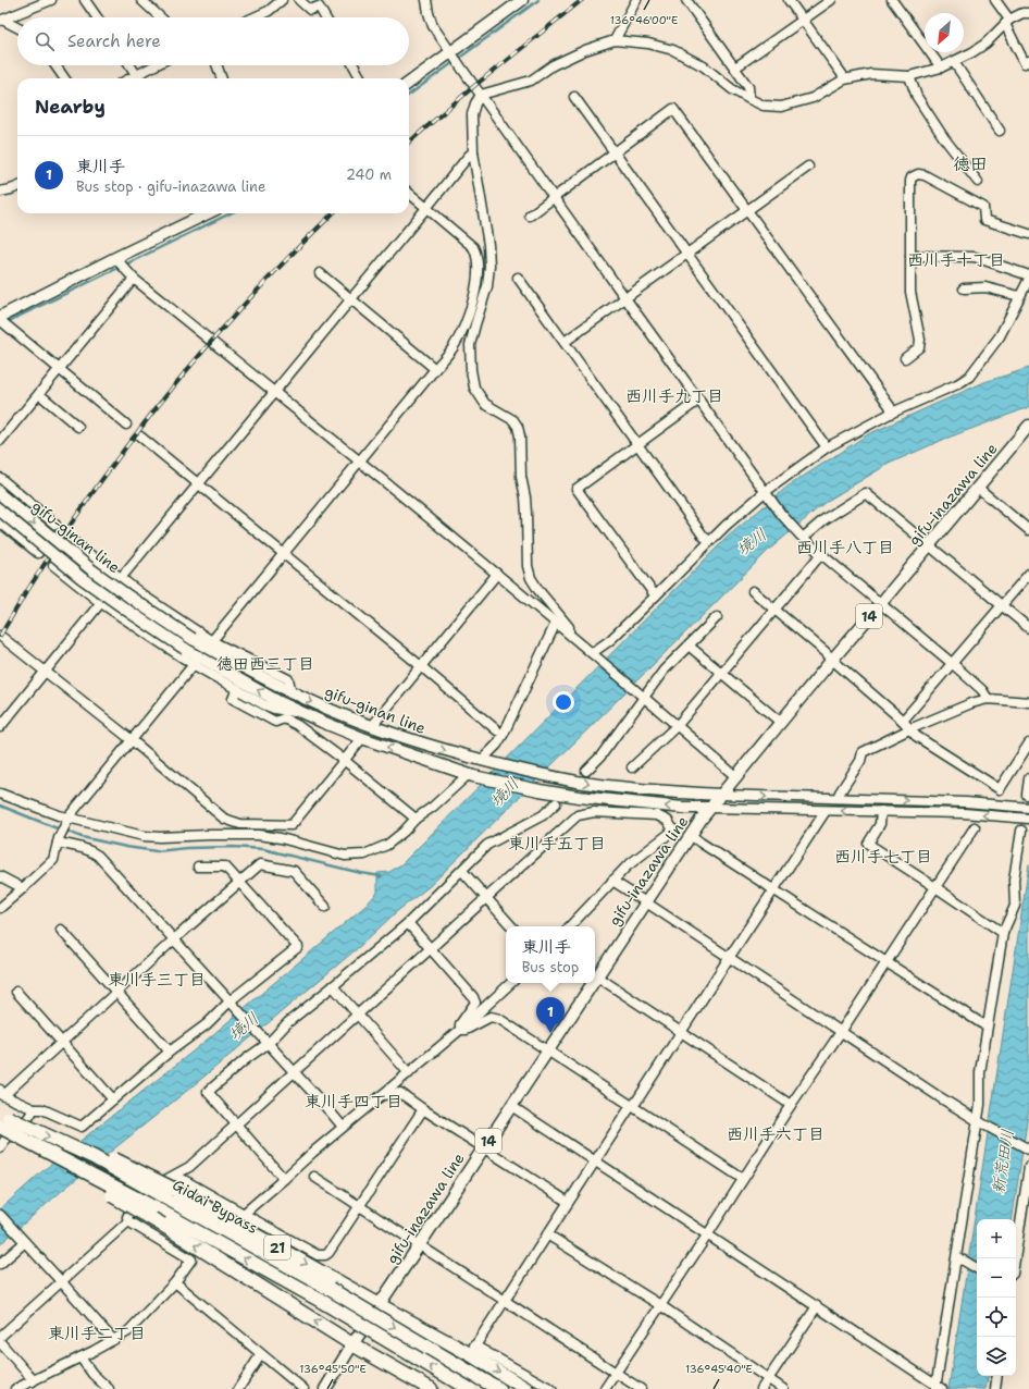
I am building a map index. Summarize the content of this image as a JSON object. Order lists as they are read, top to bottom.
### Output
{
  "streets": {
    "highway": ["Gidai Bypass", "21"],
    "main road": ["gifu-inazawa line", "gifu-ginan line", "14"]
  },
  "crossings": [
    ["gifu-inazawa line", "gifu-ginan line"],
    ["gifu-inazawa line", "21"],
    ["Gidai Bypass", "21"]
  ],
  "districts": [
    "徳田",
    "西川手十丁目",
    "西川手九丁目",
    "西川手八丁目",
    "徳田西三丁目",
    "東川手五丁目",
    "西川手七丁目",
    "東川手三丁目",
    "東川手四丁目",
    "西川手六丁目",
    "東川手二丁目"
  ],
  "water": ["境川", "新荒田川"],
  "north": "bottom left",
  "page": {
    "search": "Search here",
    "heading": "Nearby",
    "list": [
      {
        "mark": "1",
        "name": "東川手",
        "note": "Bus stop · gifu-inazawa line",
        "value": "240 m"
      }
    ],
    "popup": ["東川手", "Bus stop"],
    "pins": "1",
    "map_buttons": ["+", "−"]
  },
  "coordinates": ["136°46'00\"E", "136°45'50\"E", "136°45'40\"E"]
}
